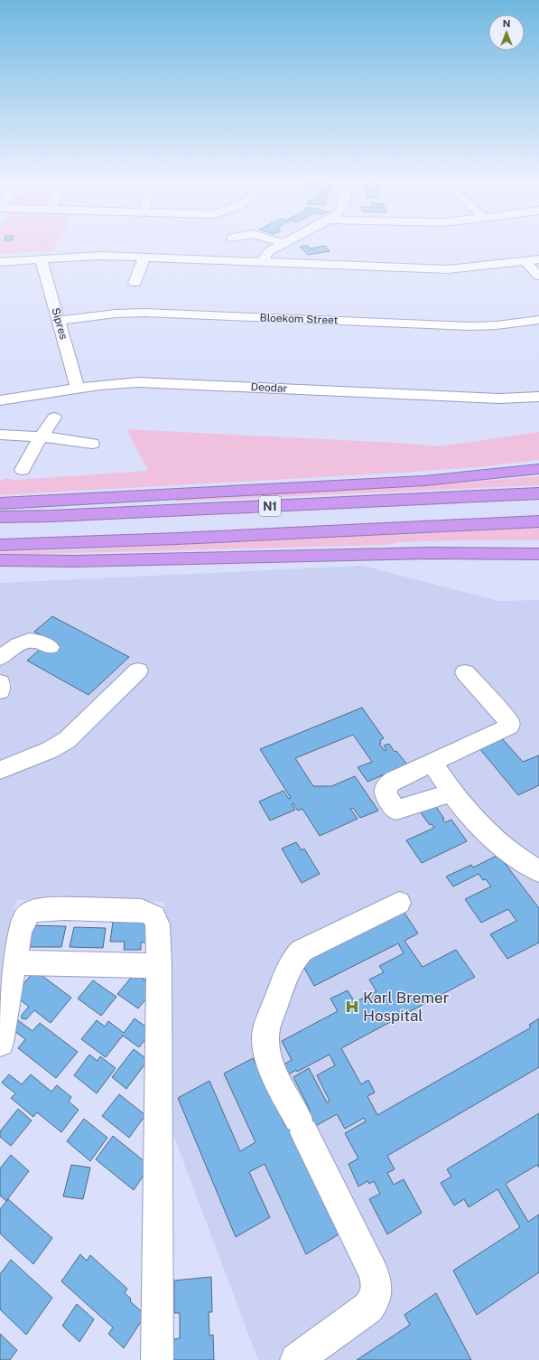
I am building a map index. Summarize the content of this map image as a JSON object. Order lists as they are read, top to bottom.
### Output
{
  "streets": {
    "highway": ["N1"],
    "street": ["Bloekom Street", "Sipres", "Deodar"]
  },
  "crossings": [
    ["Bloekom Street", "Sipres"],
    ["Sipres", "Deodar"]
  ],
  "places": {
    "hospital": ["Karl Bremer Hospital"]
  },
  "north": "top"
}
